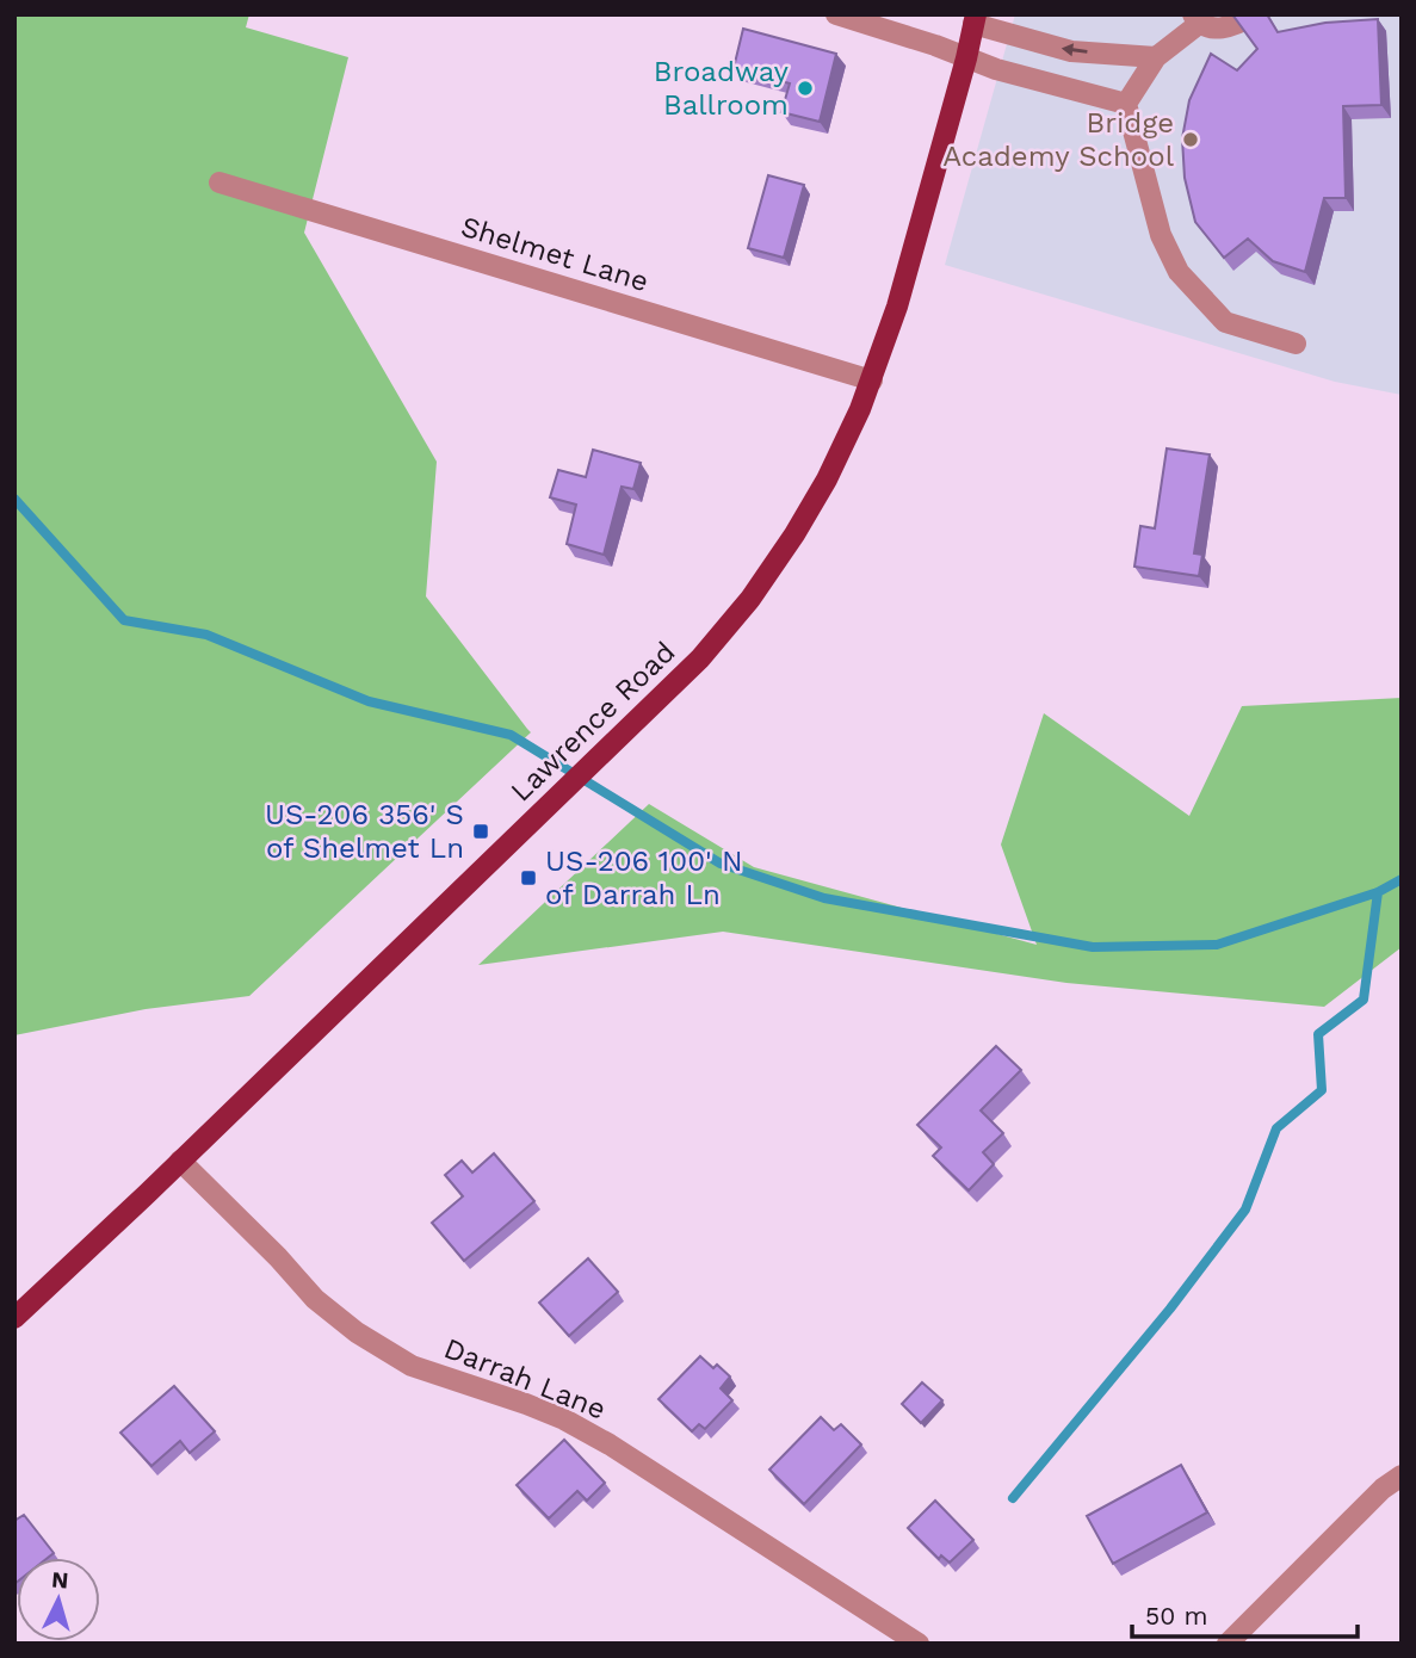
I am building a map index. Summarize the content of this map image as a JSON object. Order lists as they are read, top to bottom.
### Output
{
  "streets": {
    "main road": ["Lawrence Road"],
    "street": ["Shelmet Lane", "Darrah Lane"]
  },
  "crossings": [
    ["Shelmet Lane", "Lawrence Road"],
    ["Lawrence Road", "Darrah Lane"]
  ],
  "places": {
    "other": ["Broadway Ballroom", "Bridge Academy School"],
    "transit": ["US-206 356' S of Shelmet Ln", "US-206 100' N of Darrah Ln"]
  },
  "scale_bar": "50 m",
  "north": "top"
}
